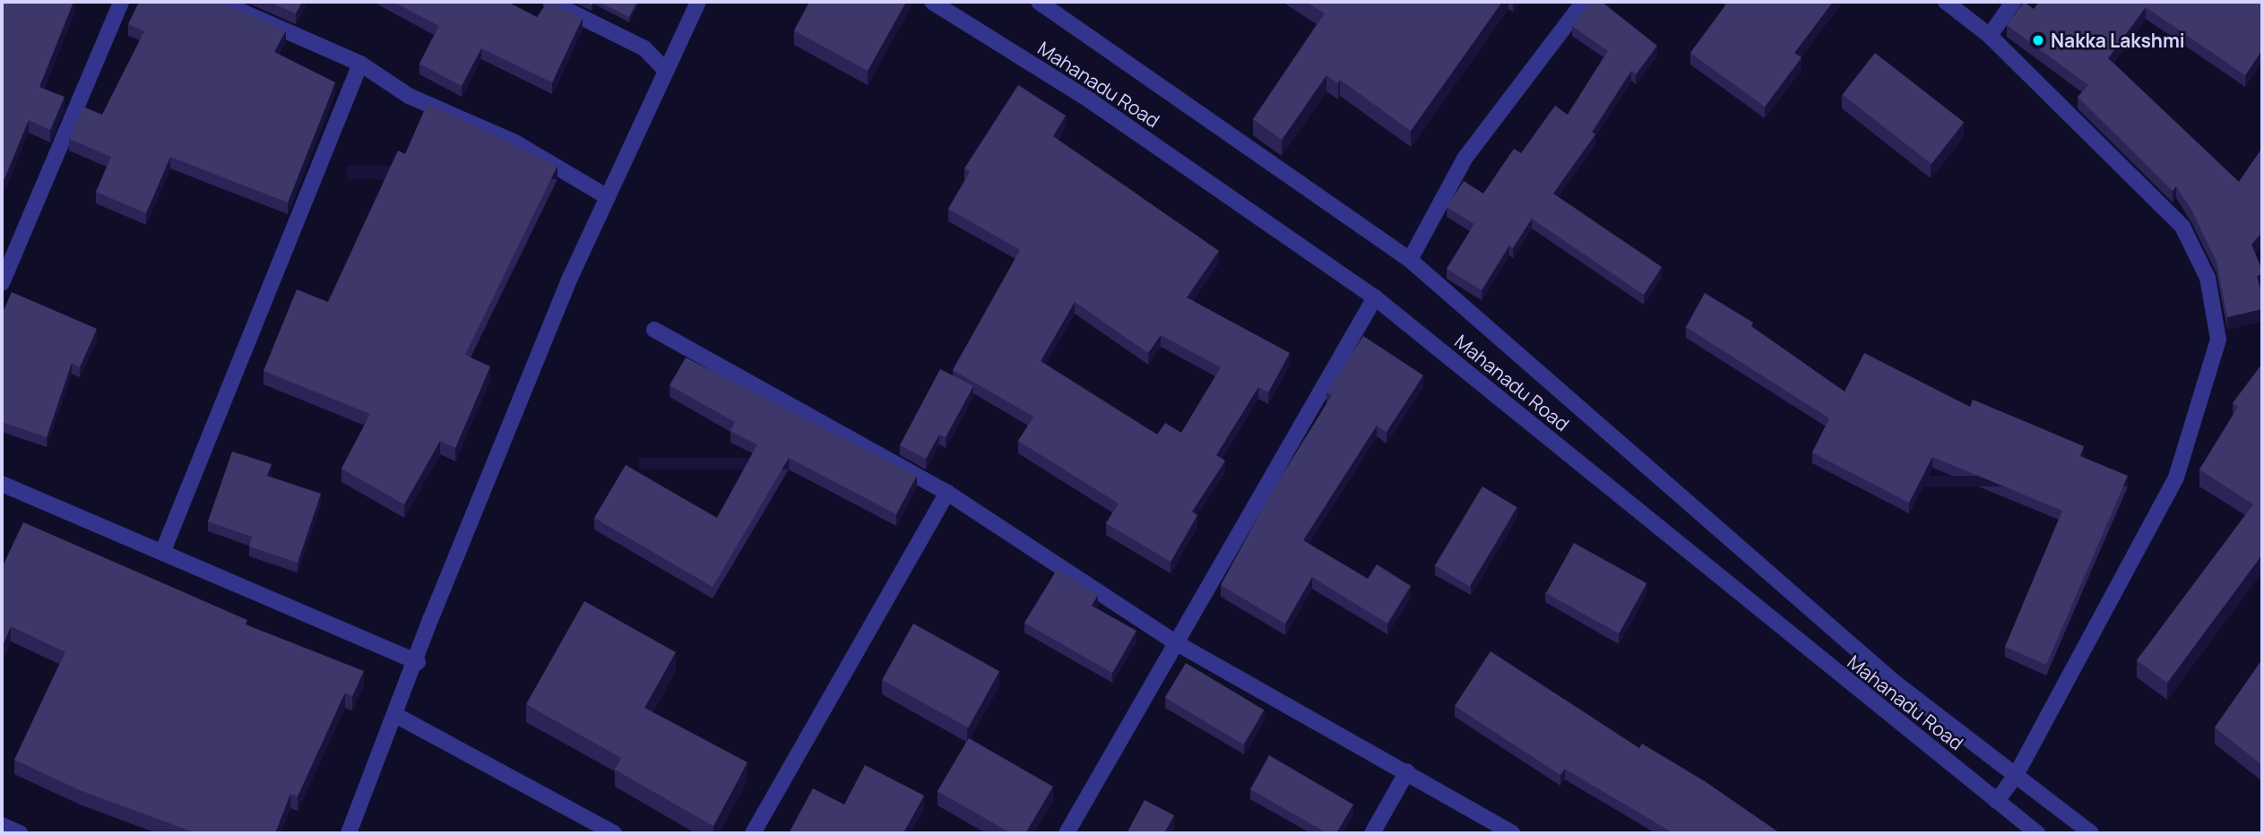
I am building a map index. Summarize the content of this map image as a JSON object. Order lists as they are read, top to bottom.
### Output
{
  "streets": {
    "street": ["Mahanadu Road"]
  },
  "places": ["Nakka Lakshmi"]
}
